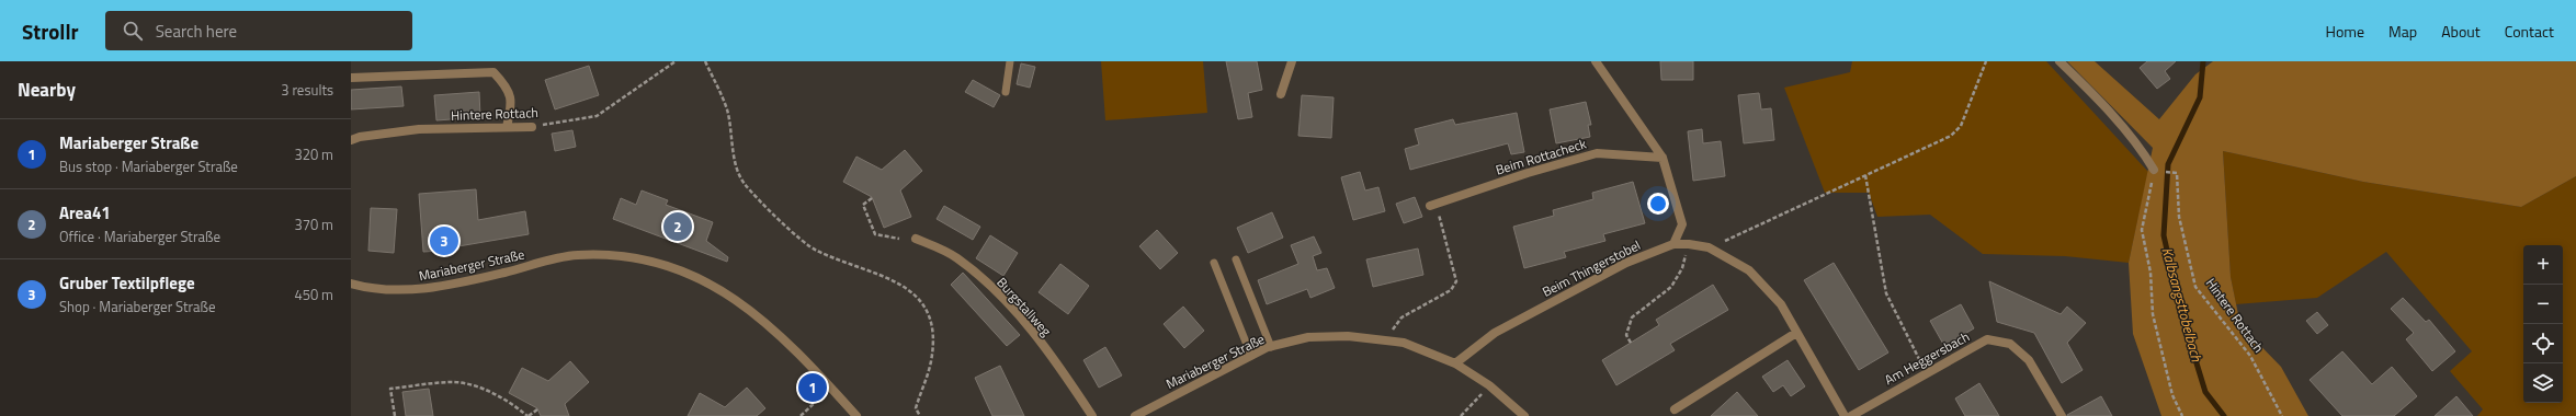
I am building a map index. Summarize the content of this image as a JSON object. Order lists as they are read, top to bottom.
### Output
{
  "streets": {
    "street": [
      "Hintere Rottach",
      "Beim Rottacheck",
      "Mariaberger Straße",
      "Beim Thingerstobel",
      "Burgstallweg",
      "Am Heggersbach"
    ]
  },
  "crossings": [
    ["Mariaberger Straße", "Beim Thingerstobel"]
  ],
  "water": ["Kalbsangsttobelbach"],
  "page": {
    "header": "Strollr",
    "search": "Search here",
    "nav": [
      "Home",
      "Map",
      "About",
      "Contact"
    ],
    "heading": ["Nearby", "3 results"],
    "list": [
      {
        "mark": "1",
        "name": "Mariaberger Straße",
        "note": "Bus stop · Mariaberger Straße",
        "value": "320 m"
      },
      {
        "mark": "2",
        "name": "Area41",
        "note": "Office · Mariaberger Straße",
        "value": "370 m"
      },
      {
        "mark": "3",
        "name": "Gruber Textilpflege",
        "note": "Shop · Mariaberger Straße",
        "value": "450 m"
      }
    ],
    "pins": ["2", "3", "1"],
    "map_buttons": ["+", "−"]
  }
}
